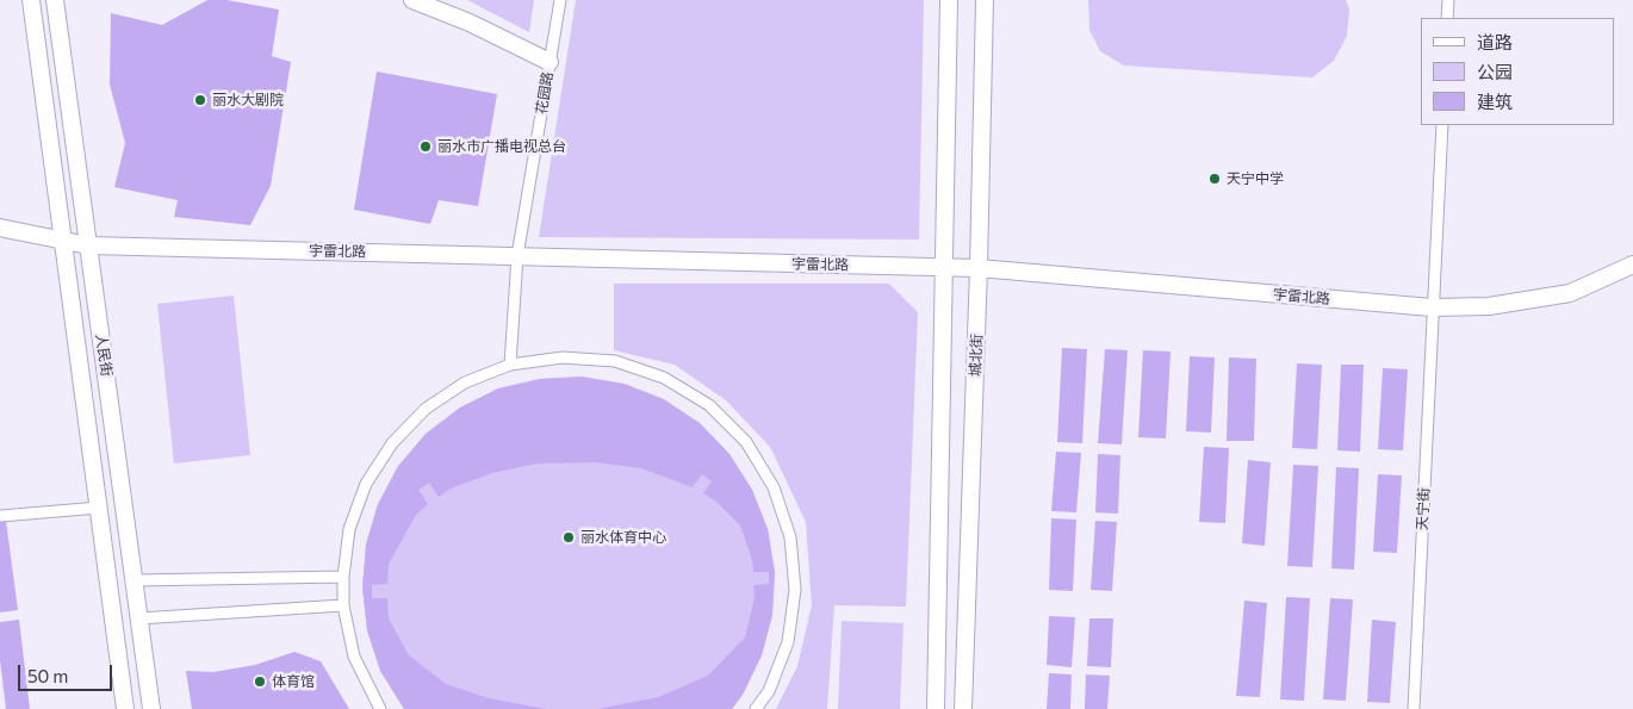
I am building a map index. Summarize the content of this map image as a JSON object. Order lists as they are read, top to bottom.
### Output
{
  "streets": {
    "main road": ["宇雷北路", "人民街", "城北街"],
    "street": ["花园路", "天宁街"]
  },
  "crossings": [
    ["花园路", "宇雷北路"],
    ["宇雷北路", "人民街"],
    ["宇雷北路", "城北街"],
    ["宇雷北路", "天宁街"]
  ],
  "places": [
    "丽水大剧院",
    "丽水市广播电视总台",
    "天宁中学",
    "丽水体育中心",
    "体育馆"
  ],
  "legend": ["道路", "公园", "建筑"],
  "scale_bar": "50 m"
}
